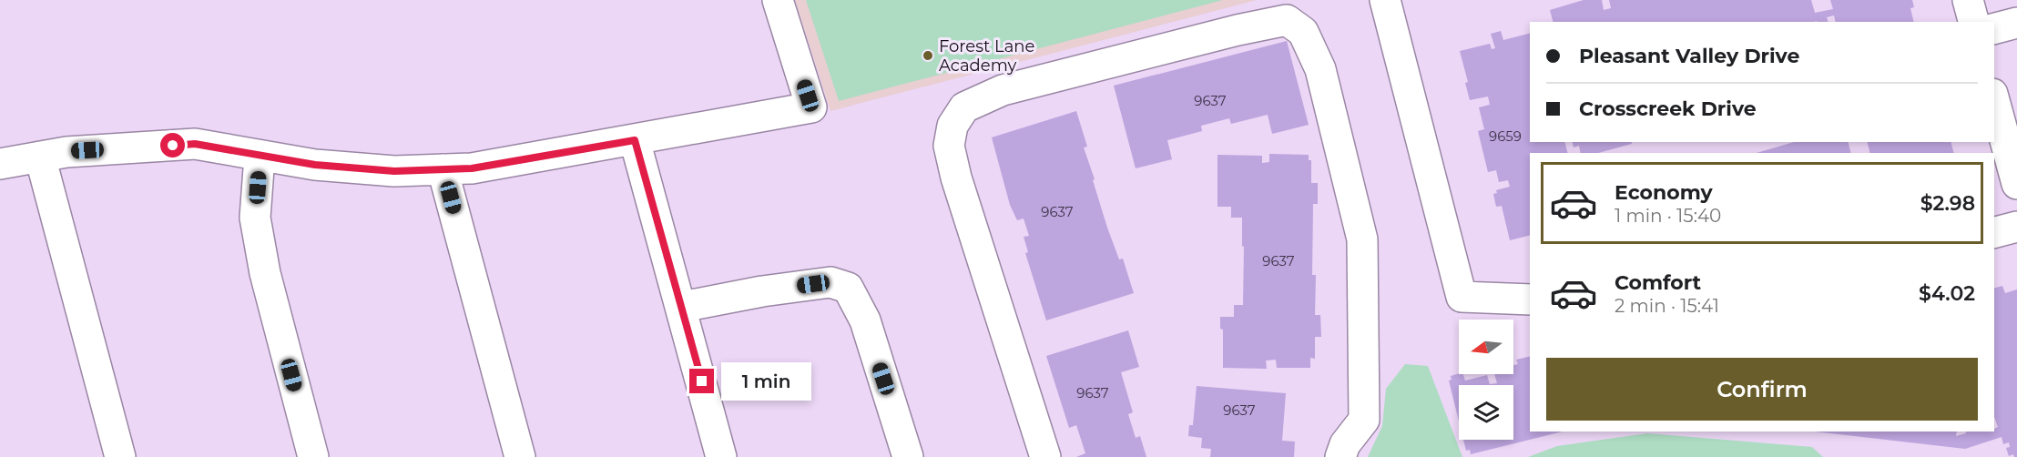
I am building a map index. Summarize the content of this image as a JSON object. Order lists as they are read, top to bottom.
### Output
{
  "places": ["Forest Lane Academy"],
  "house_numbers": [
    "9637",
    "9659",
    "9637",
    "9637",
    "9637",
    "9637"
  ],
  "north": "left",
  "page": {
    "banner": ["Pleasant Valley Drive", "Crosscreek Drive"],
    "list": [
      {
        "name": "Economy",
        "note": "1 min · 15:40",
        "value": "$2.98"
      },
      {
        "name": "Comfort",
        "note": "2 min · 15:41",
        "value": "$4.02"
      }
    ],
    "buttons": "Confirm",
    "bubble": "1 min"
  }
}
